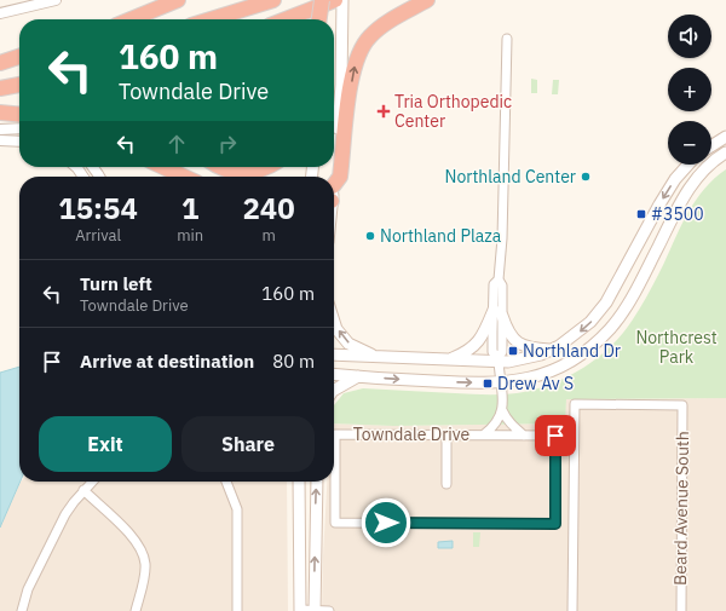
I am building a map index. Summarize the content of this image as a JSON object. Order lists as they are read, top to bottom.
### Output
{
  "streets": {
    "street": ["Towndale Drive", "Beard Avenue South"]
  },
  "parks": ["Northcrest Park"],
  "places": {
    "health": ["Tria Orthopedic Center"],
    "other": ["Northland Center", "Northland Plaza"],
    "transit": ["#3500", "Northland Dr", "Drew Av S"]
  },
  "page": {
    "map_buttons": ["+", "−"],
    "turn": ["160 m", "Towndale Drive"],
    "eta": [
      "15:54",
      "Arrival",
      "1",
      "min",
      "240",
      "m"
    ],
    "list": [
      {
        "name": "Turn left",
        "note": "Towndale Drive",
        "value": "160 m"
      },
      {
        "name": "Arrive at destination",
        "value": "80 m"
      }
    ],
    "buttons": ["Exit", "Share"]
  }
}
